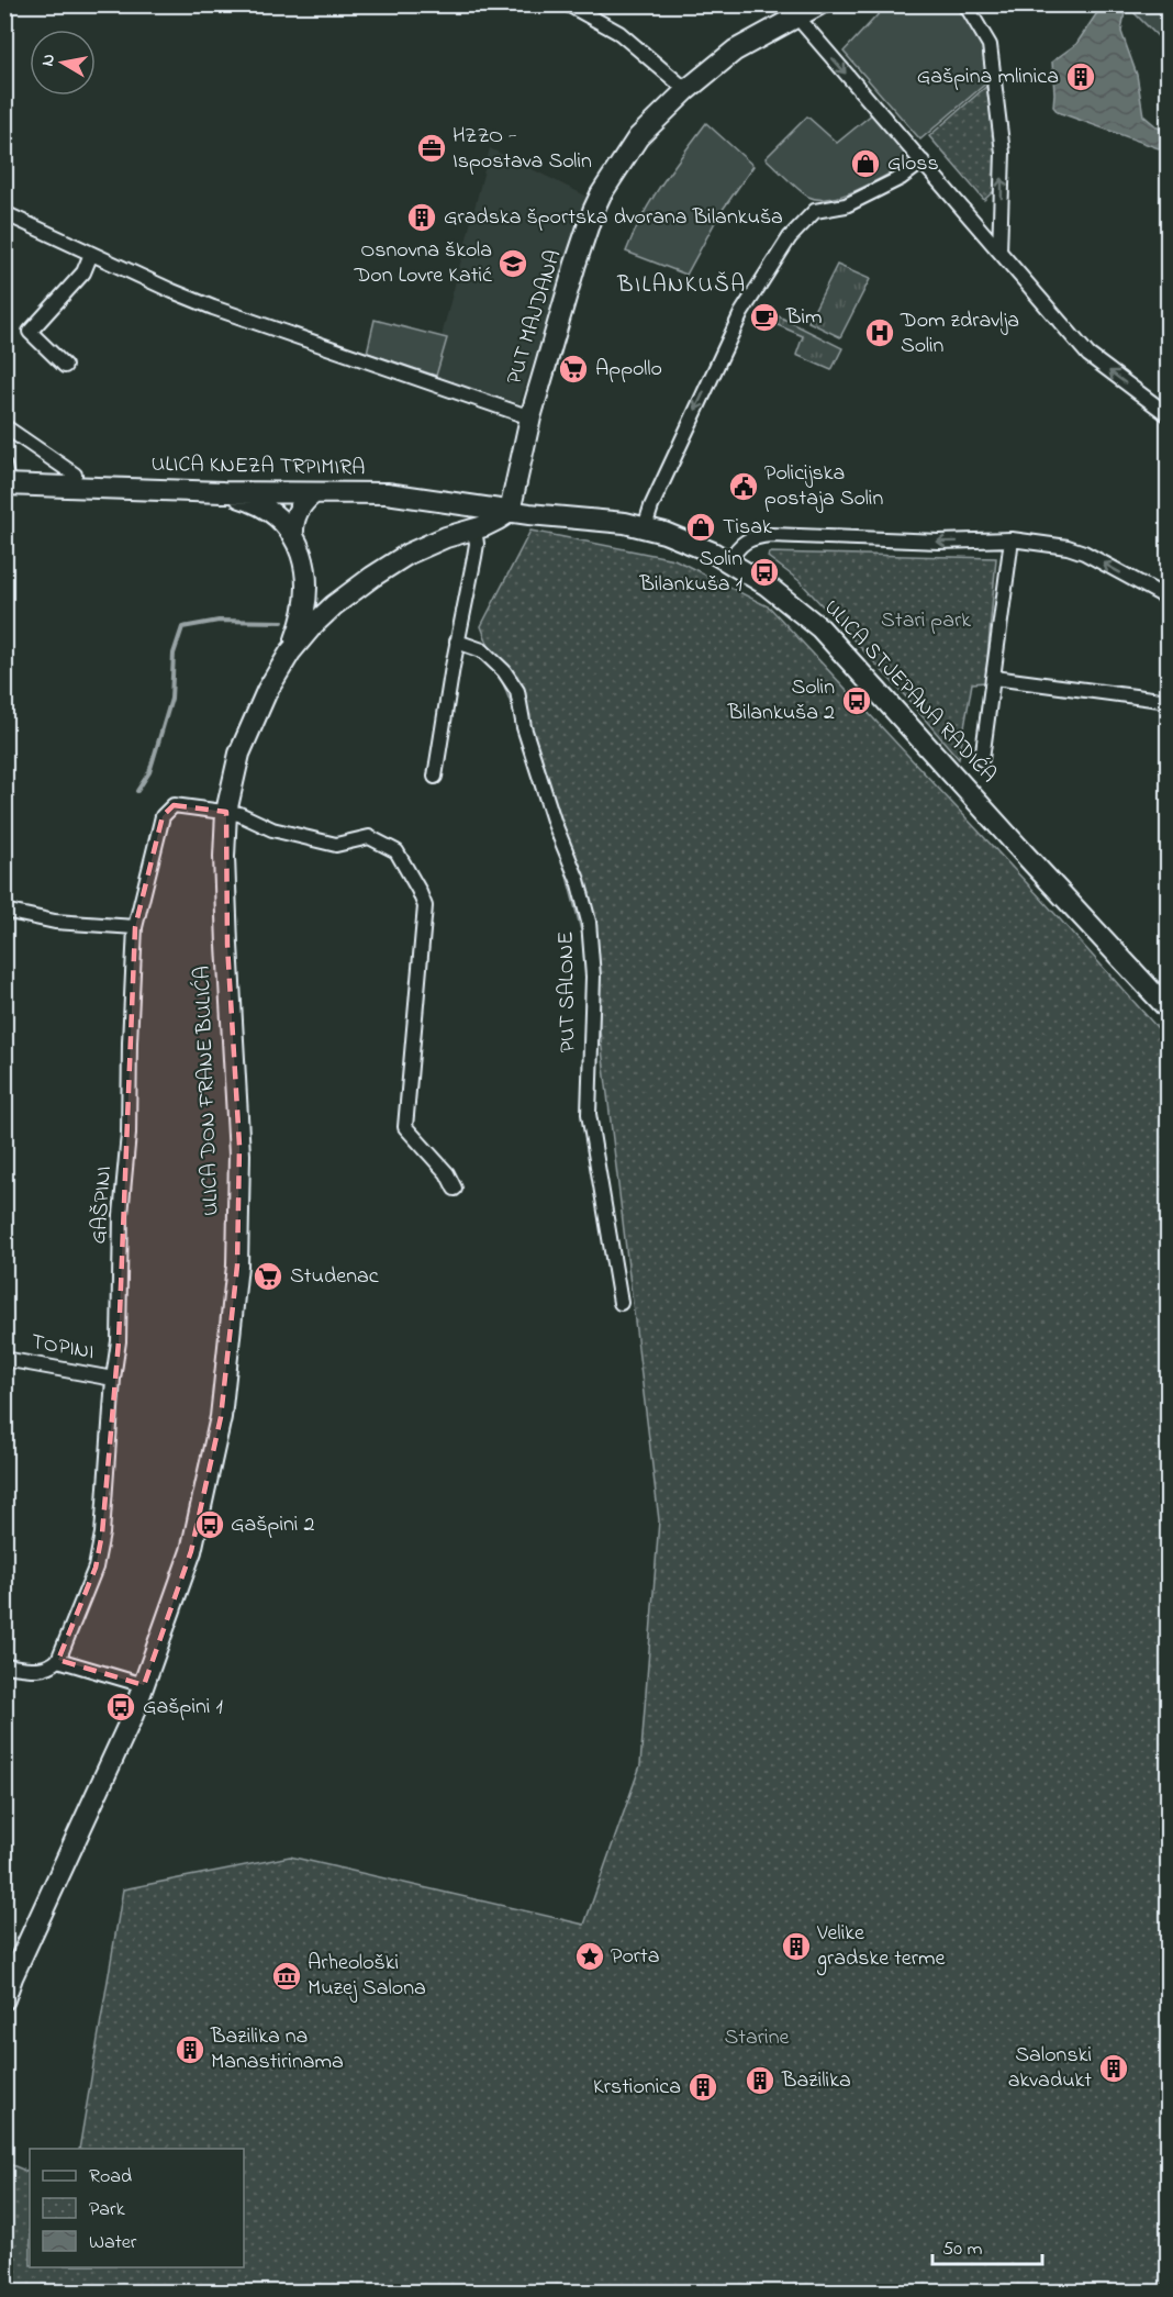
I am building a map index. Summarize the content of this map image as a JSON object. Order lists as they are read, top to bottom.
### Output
{
  "streets": {
    "street": [
      "PUT MAJDANA",
      "ULICA KNEZA TRPIMIRA",
      "ULICA STJEPANA RADIĆA",
      "PUT SALONE",
      "ULICA DON FRANE BULIĆA",
      "GAŠPINI",
      "TOPINI"
    ]
  },
  "crossings": [
    ["PUT MAJDANA", "ULICA KNEZA TRPIMIRA"],
    ["PUT MAJDANA", "ULICA STJEPANA RADIĆA"],
    ["PUT MAJDANA", "ULICA DON FRANE BULIĆA"],
    ["ULICA KNEZA TRPIMIRA", "ULICA STJEPANA RADIĆA"],
    ["ULICA KNEZA TRPIMIRA", "ULICA DON FRANE BULIĆA"],
    ["ULICA STJEPANA RADIĆA", "ULICA DON FRANE BULIĆA"],
    ["ULICA DON FRANE BULIĆA", "GAŠPINI"],
    ["GAŠPINI", "TOPINI"]
  ],
  "districts": ["BILANKUŠA"],
  "parks": ["Stari park", "Starine"],
  "places": {
    "building": [
      "Gašpina mlinica",
      "Gradska športska dvorana Bilankuša",
      "Velike gradske terme",
      "Bazilika na Manastirinama",
      "Salonski akvadukt",
      "Bazilika",
      "Krstionica"
    ],
    "office": ["HZZO - Ispostava Solin"],
    "shop": ["Gloss", "Tisak"],
    "school or university": ["Osnovna škola Don Lovre Katić"],
    "cafe": ["Bim"],
    "hospital": ["Dom zdravlja Solin"],
    "supermarket": ["Appollo", "Studenac"],
    "public building": ["Policijska postaja Solin"],
    "bus stop": [
      "Solin Bilankuša 1",
      "Solin Bilankuša 2",
      "Gašpini 2",
      "Gašpini 1"
    ],
    "place": ["Porta"],
    "museum": ["Arheološki Muzej Salona"]
  },
  "legend": ["Road", "Park", "Water"],
  "scale_bar": "50 m",
  "north": "left"
}
